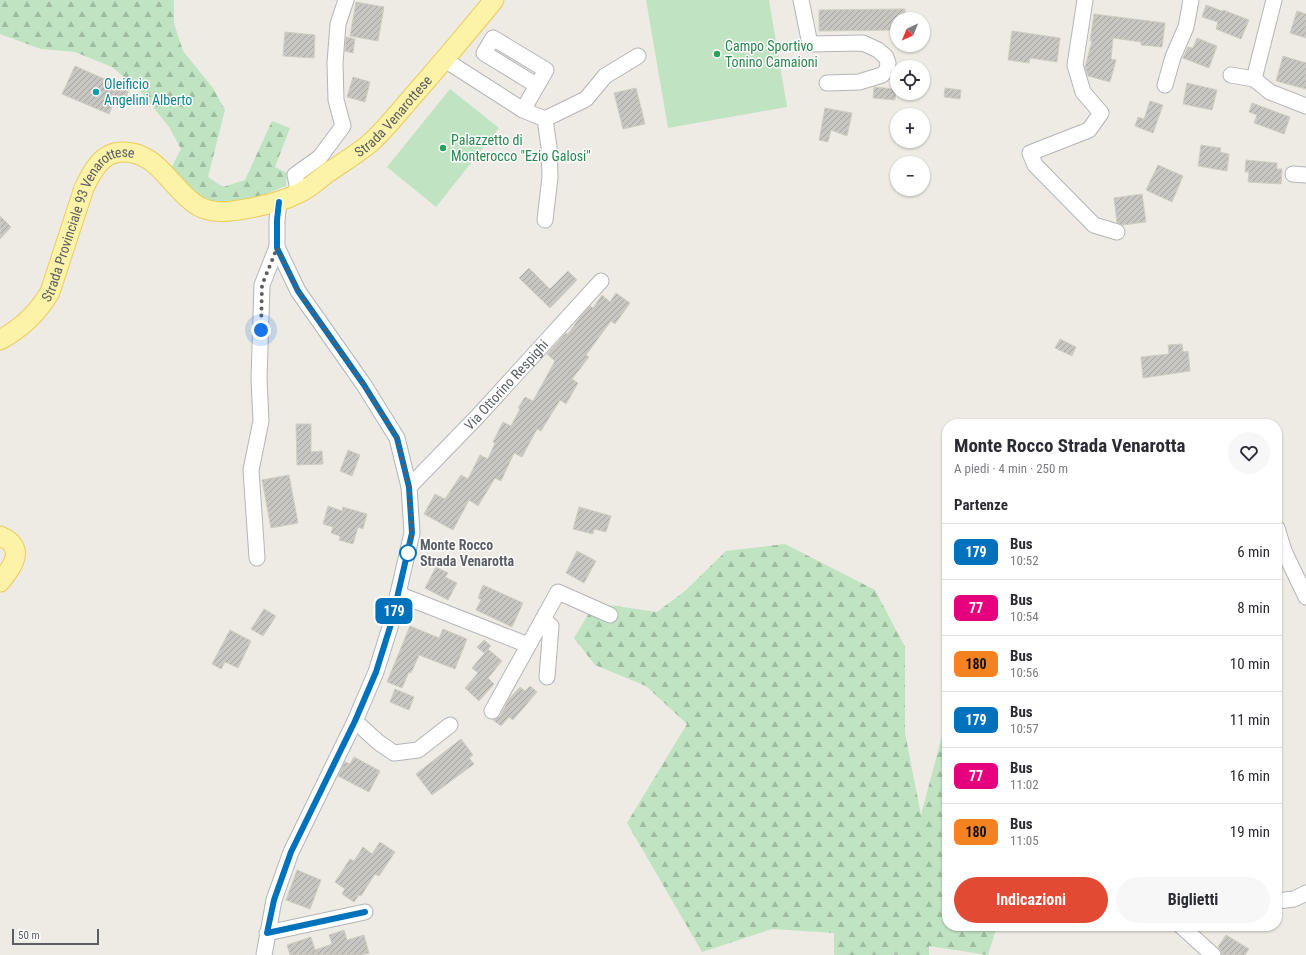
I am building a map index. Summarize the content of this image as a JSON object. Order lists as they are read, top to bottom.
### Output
{
  "streets": {
    "main road": ["Strada Venarottese", "Strada Provinciale 93 Venarottese"],
    "street": ["Via Ottorino Respighi"]
  },
  "crossings": [
    ["Strada Venarottese", "Strada Provinciale 93 Venarottese"]
  ],
  "places": [
    "Campo Sportivo Tonino Camaioni",
    "Oleificio Angelini Alberto",
    "Palazzetto di Monterocco \"Ezio Galosi\"",
    "Monte Rocco Strada Venarotta"
  ],
  "lines": ["bus line 179"],
  "scale_bar": "50 m",
  "north": "bottom left",
  "page": {
    "on_map": "179",
    "map_buttons": ["+", "−"],
    "heading": [
      ["Monte Rocco Strada Venarotta", "A piedi · 4 min · 250 m"],
      "Partenze"
    ],
    "list": [
      {
        "mark": "179",
        "name": "Bus",
        "note": "10:52",
        "value": "6 min"
      },
      {
        "mark": "77",
        "name": "Bus",
        "note": "10:54",
        "value": "8 min"
      },
      {
        "mark": "180",
        "name": "Bus",
        "note": "10:56",
        "value": "10 min"
      },
      {
        "mark": "179",
        "name": "Bus",
        "note": "10:57",
        "value": "11 min"
      },
      {
        "mark": "77",
        "name": "Bus",
        "note": "11:02",
        "value": "16 min"
      },
      {
        "mark": "180",
        "name": "Bus",
        "note": "11:05",
        "value": "19 min"
      }
    ],
    "buttons": ["Indicazioni", "Biglietti"],
    "scale": "50 m"
  }
}
